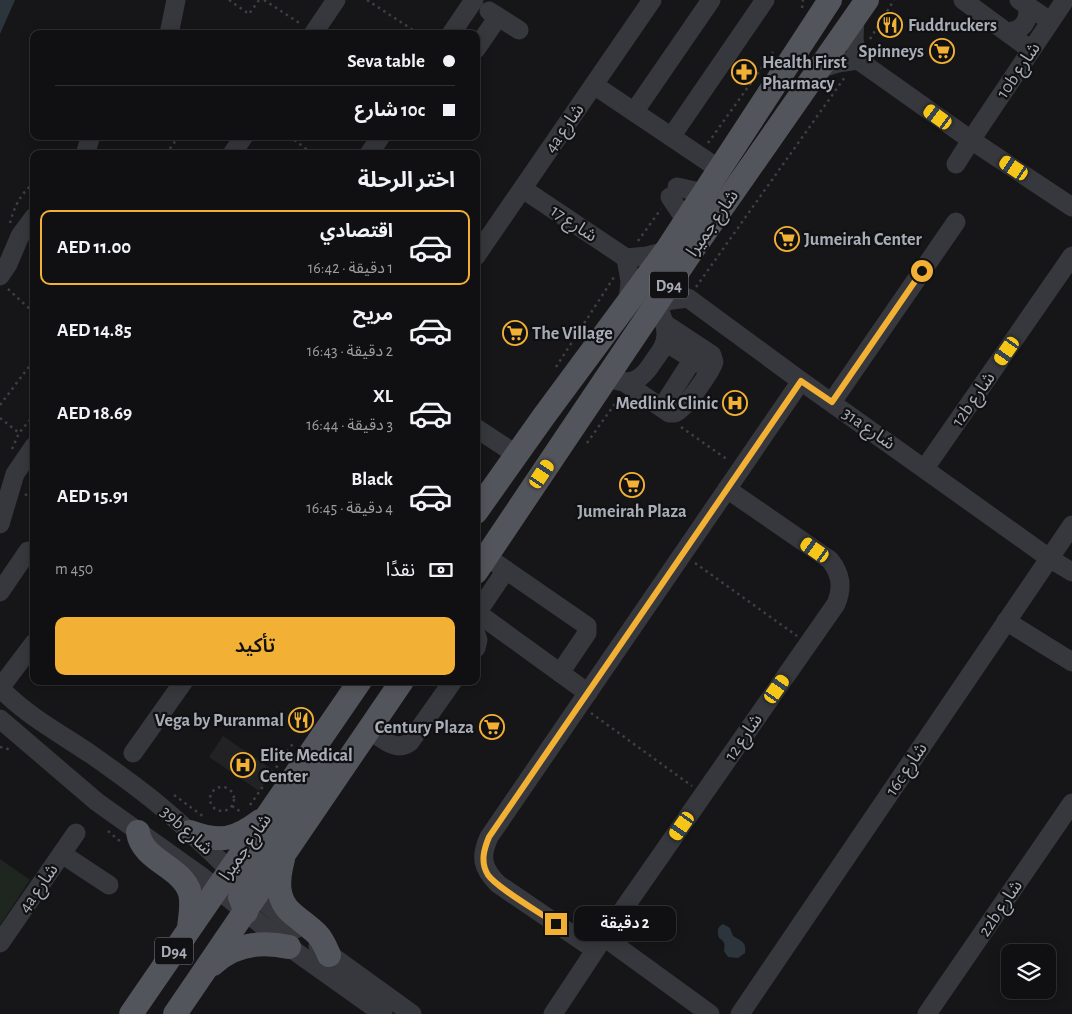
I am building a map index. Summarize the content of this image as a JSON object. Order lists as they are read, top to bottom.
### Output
{
  "streets": {
    "main road": ["شارع جميرا", "D94"],
    "street": [
      "10b شارع",
      "4a شارع",
      "شارع 17",
      "12b شارع",
      "31a شارع",
      "شارع 12",
      "16c شارع",
      "39b شارع",
      "22b شارع"
    ]
  },
  "crossings": [
    ["4a شارع", "شارع 17"],
    ["شارع جميرا", "39b شارع"],
    ["12b شارع", "31a شارع"],
    ["31a شارع", "16c شارع"]
  ],
  "places": {
    "restaurant": ["Fuddruckers", "Vega by Puranmal"],
    "supermarket": [
      "Spinneys",
      "Jumeirah Center",
      "The Village",
      "Jumeirah Plaza",
      "Century Plaza"
    ],
    "pharmacy": ["Health First Pharmacy"],
    "hospital": ["Medlink Clinic", "Elite Medical Center"]
  },
  "page": {
    "banner": ["Seva table", "10c شارع"],
    "heading": "اختر الرحلة",
    "list": [
      {
        "name": "اقتصادي",
        "note": "1 دقيقة · 16:42",
        "value": "AED 11.00"
      },
      {
        "name": "مريح",
        "note": "2 دقيقة · 16:43",
        "value": "AED 14.85"
      },
      {
        "name": "XL",
        "note": "3 دقيقة · 16:44",
        "value": "AED 18.69"
      },
      {
        "name": "Black",
        "note": "4 دقيقة · 16:45",
        "value": "AED 15.91"
      }
    ],
    "pay": ["نقدًا", "450 m"],
    "buttons": "تأكيد",
    "bubble": "2 دقيقة"
  }
}
